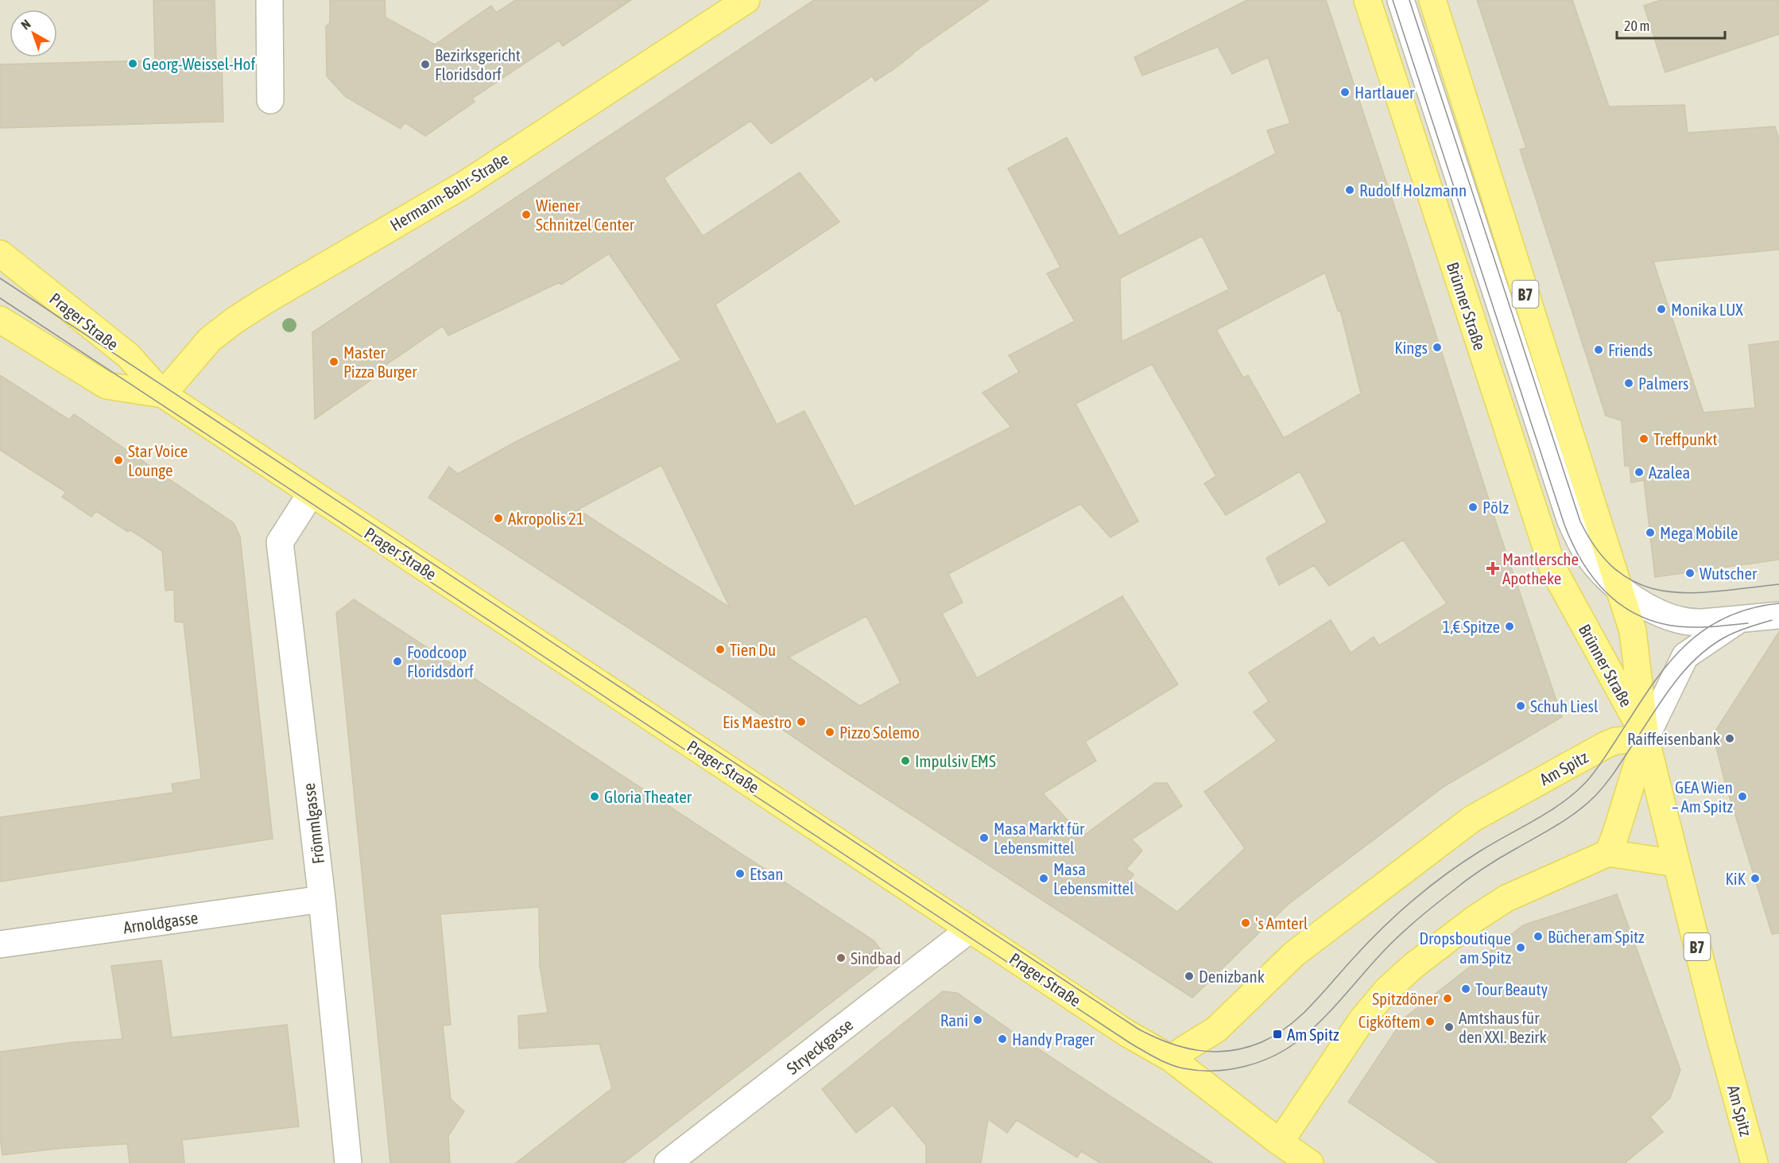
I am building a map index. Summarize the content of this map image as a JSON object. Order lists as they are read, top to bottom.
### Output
{
  "streets": {
    "main road": [
      "Hermann-Bahr-Straße",
      "B7",
      "Brünner Straße",
      "Prager Straße",
      "Am Spitz"
    ],
    "street": ["Frömmlgasse", "Arnoldgasse", "Stryeckgasse"]
  },
  "crossings": [
    ["Hermann-Bahr-Straße", "Prager Straße"],
    ["Brünner Straße", "Am Spitz"],
    ["Prager Straße", "Am Spitz"],
    ["Prager Straße", "Frömmlgasse"],
    ["Prager Straße", "Stryeckgasse"],
    ["Frömmlgasse", "Arnoldgasse"]
  ],
  "places": {
    "other": [
      "Georg-Weissel-Hof",
      "Bezirksgericht Floridsdorf",
      "Hartlauer",
      "Rudolf Holzmann",
      "Wiener Schnitzel Center",
      "Monika LUX",
      "Kings",
      "Friends",
      "Master Pizza Burger",
      "Palmers",
      "Treffpunkt",
      "Star Voice Lounge",
      "Azalea",
      "Pölz",
      "Akropolis 21",
      "Mega Mobile",
      "Wutscher",
      "1,€ Spitze",
      "Tien Du",
      "Foodcoop Floridsdorf",
      "Schuh Liesl",
      "Eis Maestro",
      "Pizzo Solemo",
      "Raiffeisenbank",
      "Impulsiv EMS",
      "Gloria Theater",
      "GEA Wien – Am Spitz",
      "Masa Markt für Lebensmittel",
      "Etsan",
      "Masa Lebensmittel",
      "KiK",
      "'s Amterl",
      "Bücher am Spitz",
      "Dropsboutique am Spitz",
      "Sindbad",
      "Denizbank",
      "Tour Beauty",
      "Spitzdöner",
      "Rani",
      "Cigköftem",
      "Amtshaus für den XXI. Bezirk",
      "Handy Prager"
    ],
    "health": ["Mantlersche Apotheke"],
    "transit": ["Am Spitz"]
  },
  "scale_bar": "20 m",
  "north": "top left"
}
